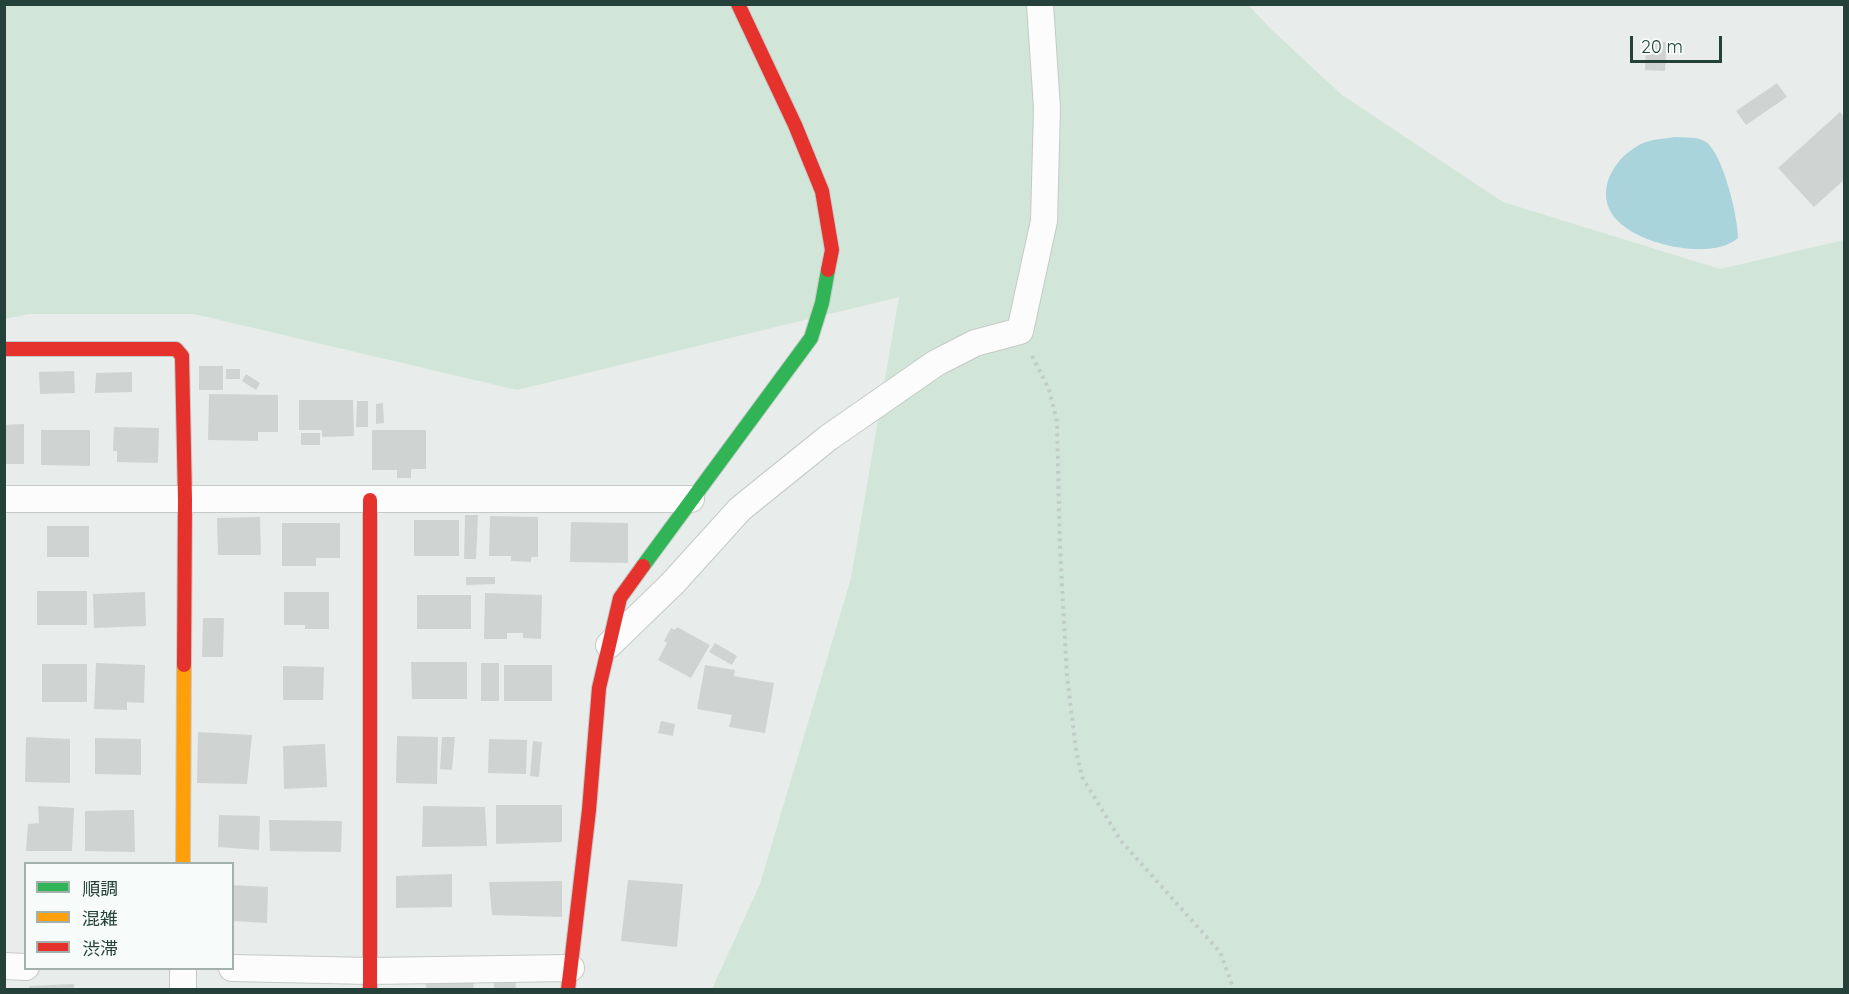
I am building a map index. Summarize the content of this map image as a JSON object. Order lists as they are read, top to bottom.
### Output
{
  "legend": ["順調", "混雑", "渋滞"],
  "scale_bar": "20 m"
}
